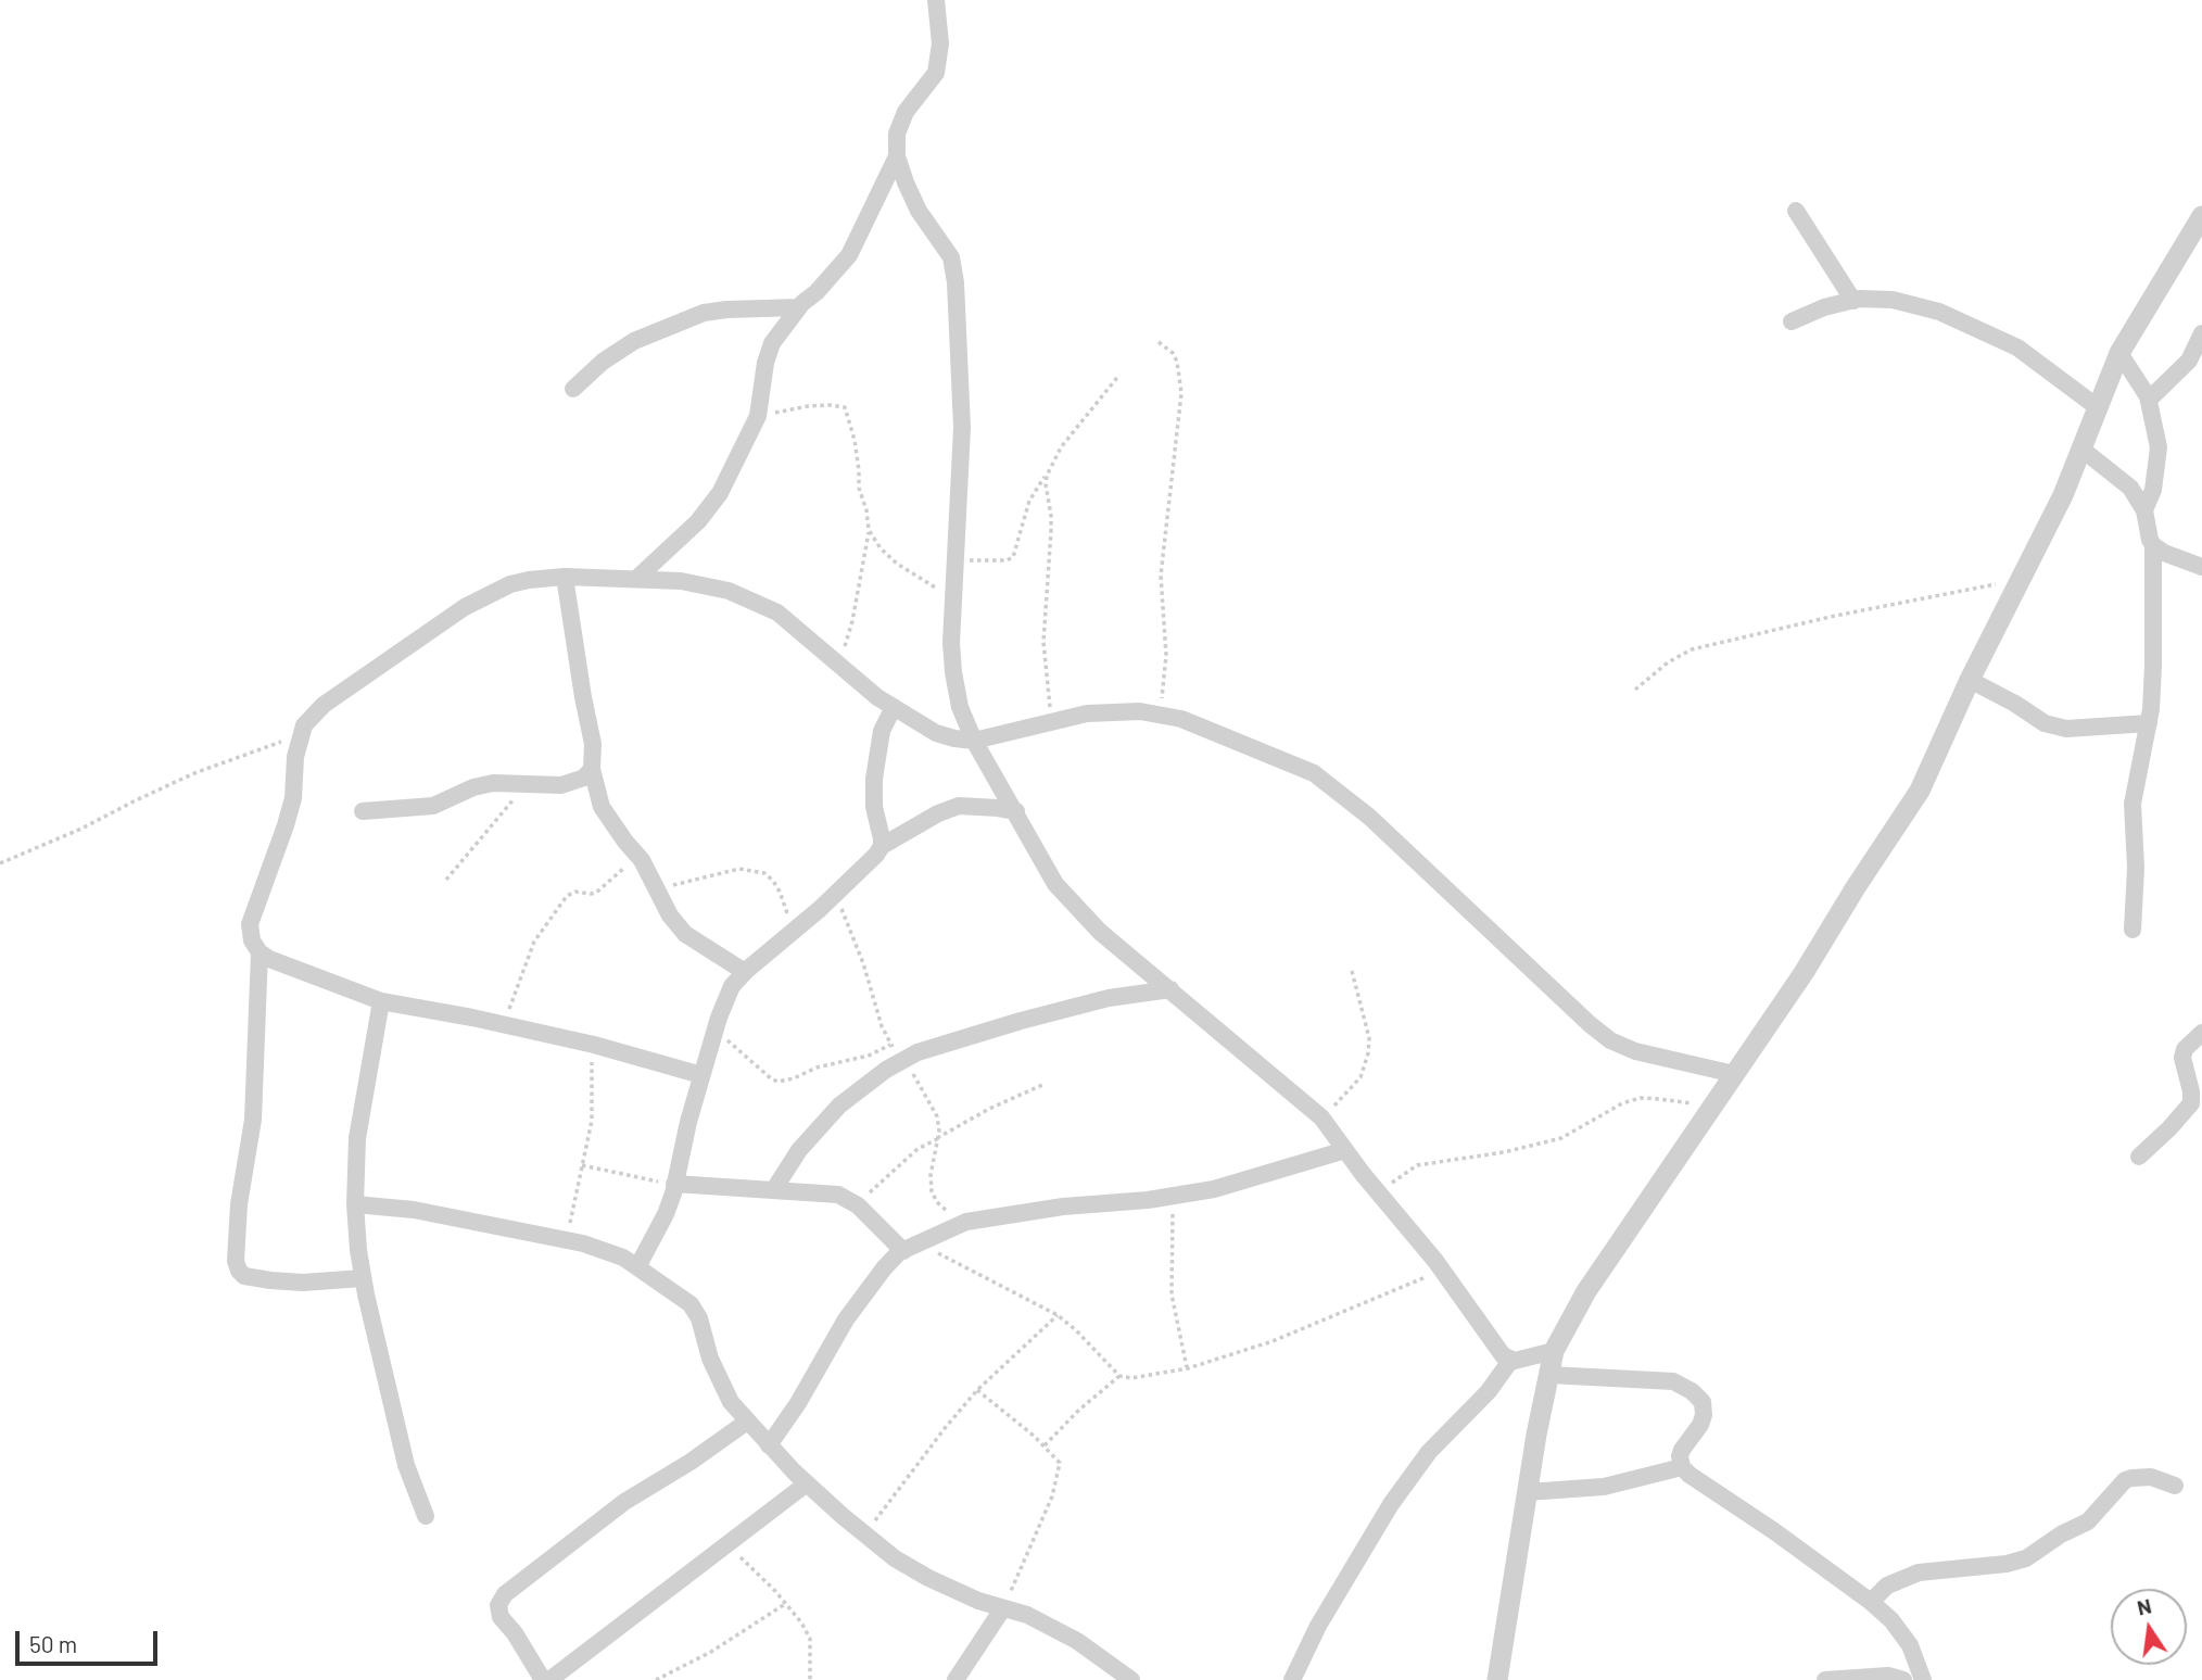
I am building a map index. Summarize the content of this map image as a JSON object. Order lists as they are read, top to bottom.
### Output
{
  "scale_bar": "50 m",
  "north": "top"
}
